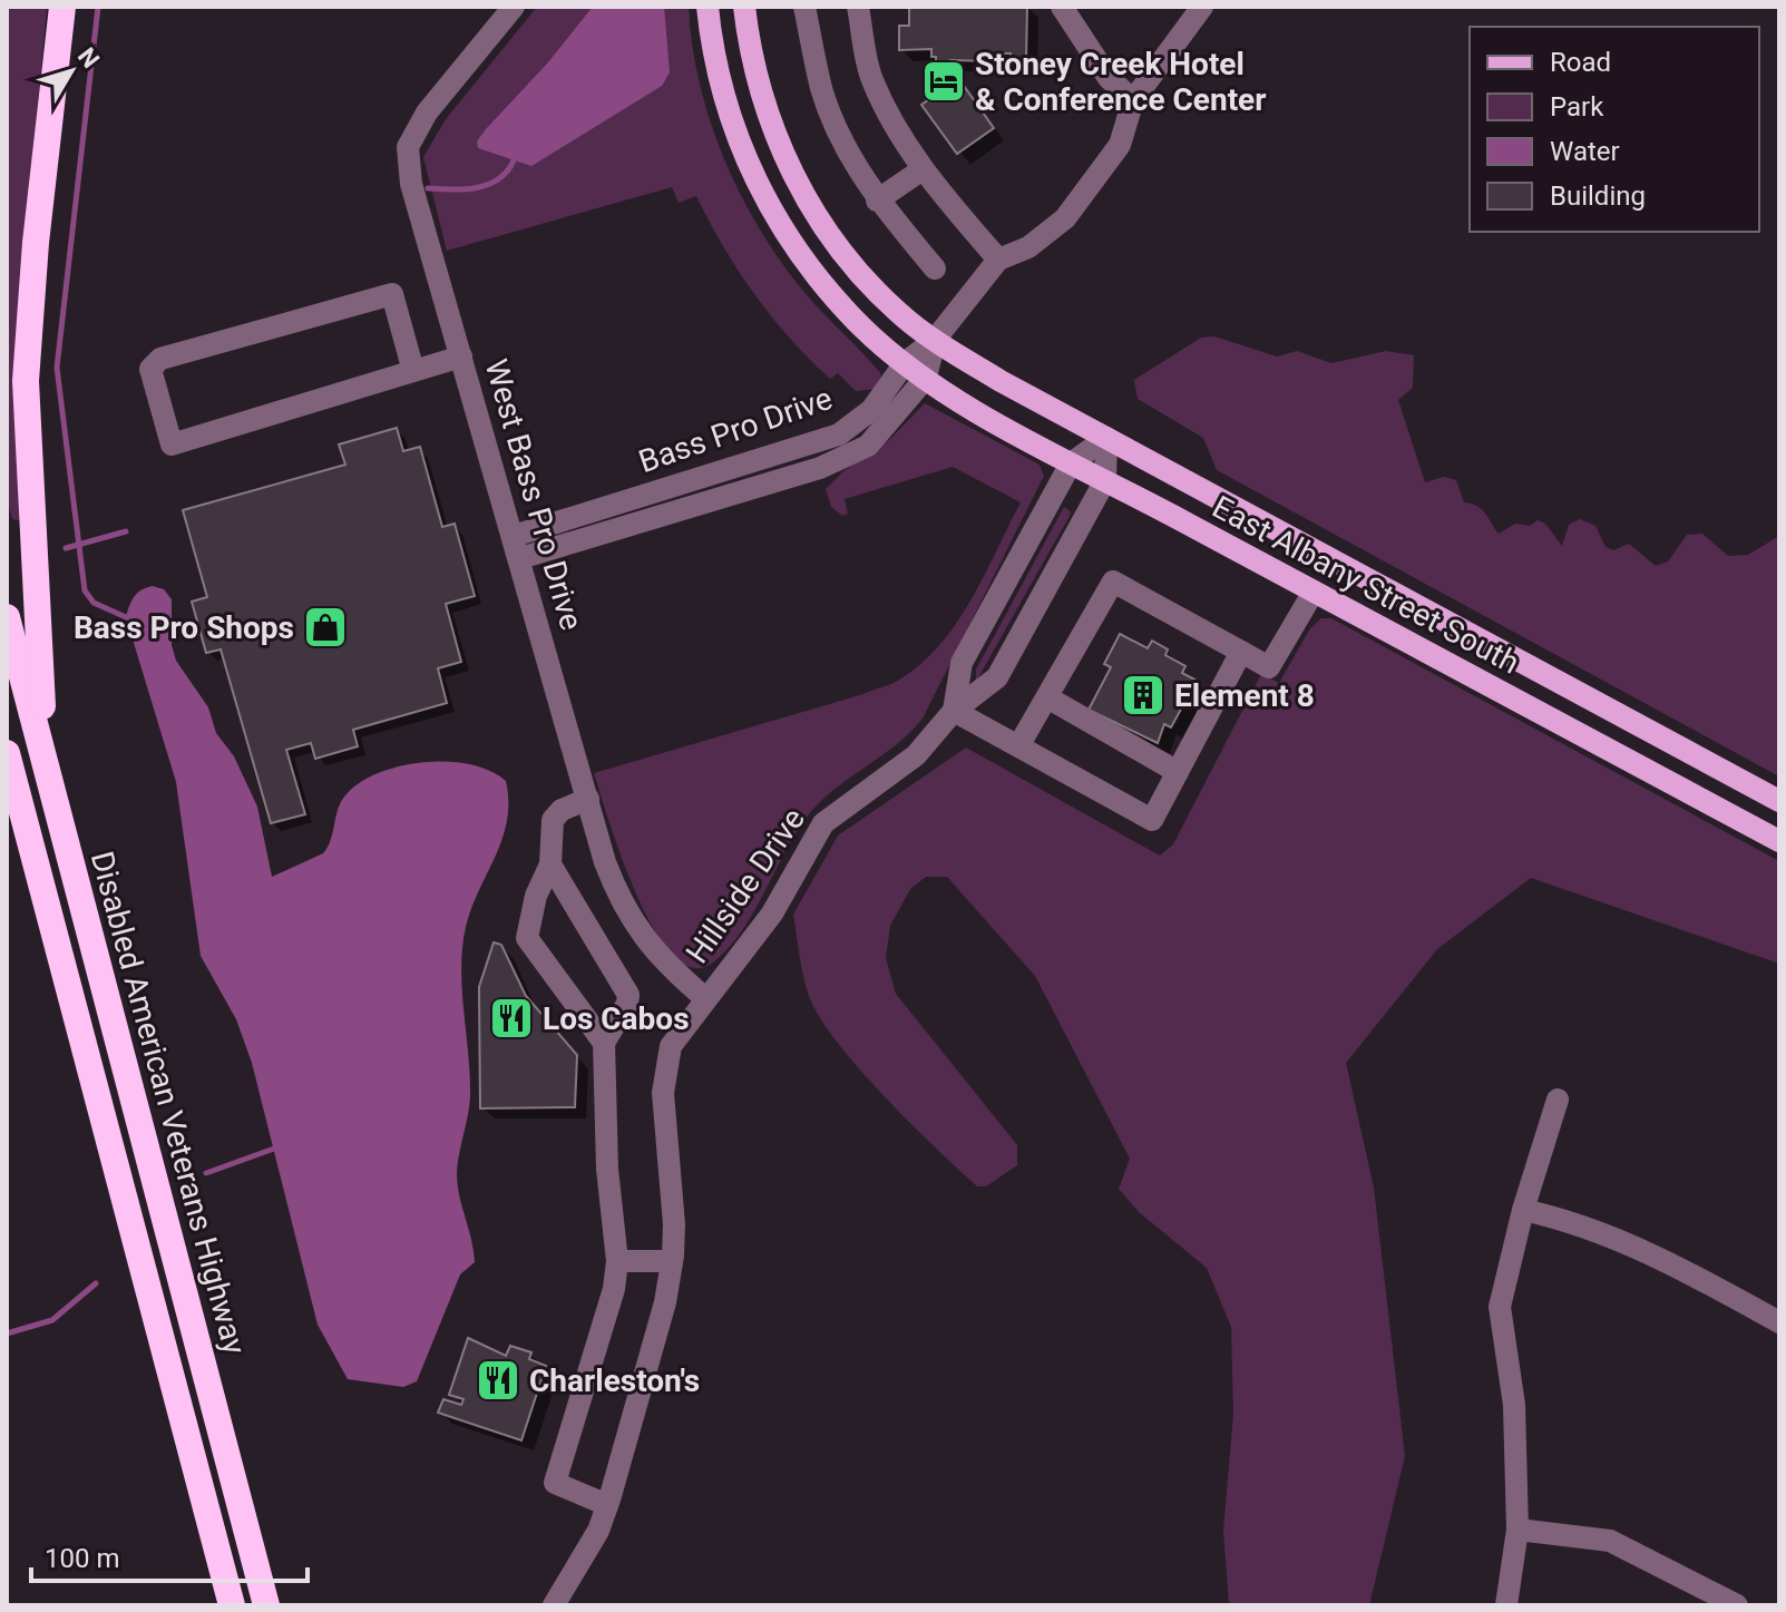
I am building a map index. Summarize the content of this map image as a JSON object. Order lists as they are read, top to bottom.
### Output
{
  "streets": {
    "highway": ["Disabled American Veterans Highway"],
    "main road": ["East Albany Street South"],
    "street": ["Bass Pro Drive", "West Bass Pro Drive", "Hillside Drive"]
  },
  "crossings": [
    ["Bass Pro Drive", "West Bass Pro Drive"],
    ["Bass Pro Drive", "East Albany Street South"],
    ["West Bass Pro Drive", "Hillside Drive"],
    ["East Albany Street South", "Hillside Drive"]
  ],
  "places": {
    "hotel": ["Stoney Creek Hotel & Conference Center"],
    "shop": ["Bass Pro Shops"],
    "building": ["Element 8"],
    "restaurant": ["Los Cabos", "Charleston's"]
  },
  "legend": [
    "Road",
    "Park",
    "Water",
    "Building"
  ],
  "scale_bar": "100 m",
  "north": "top right"
}
